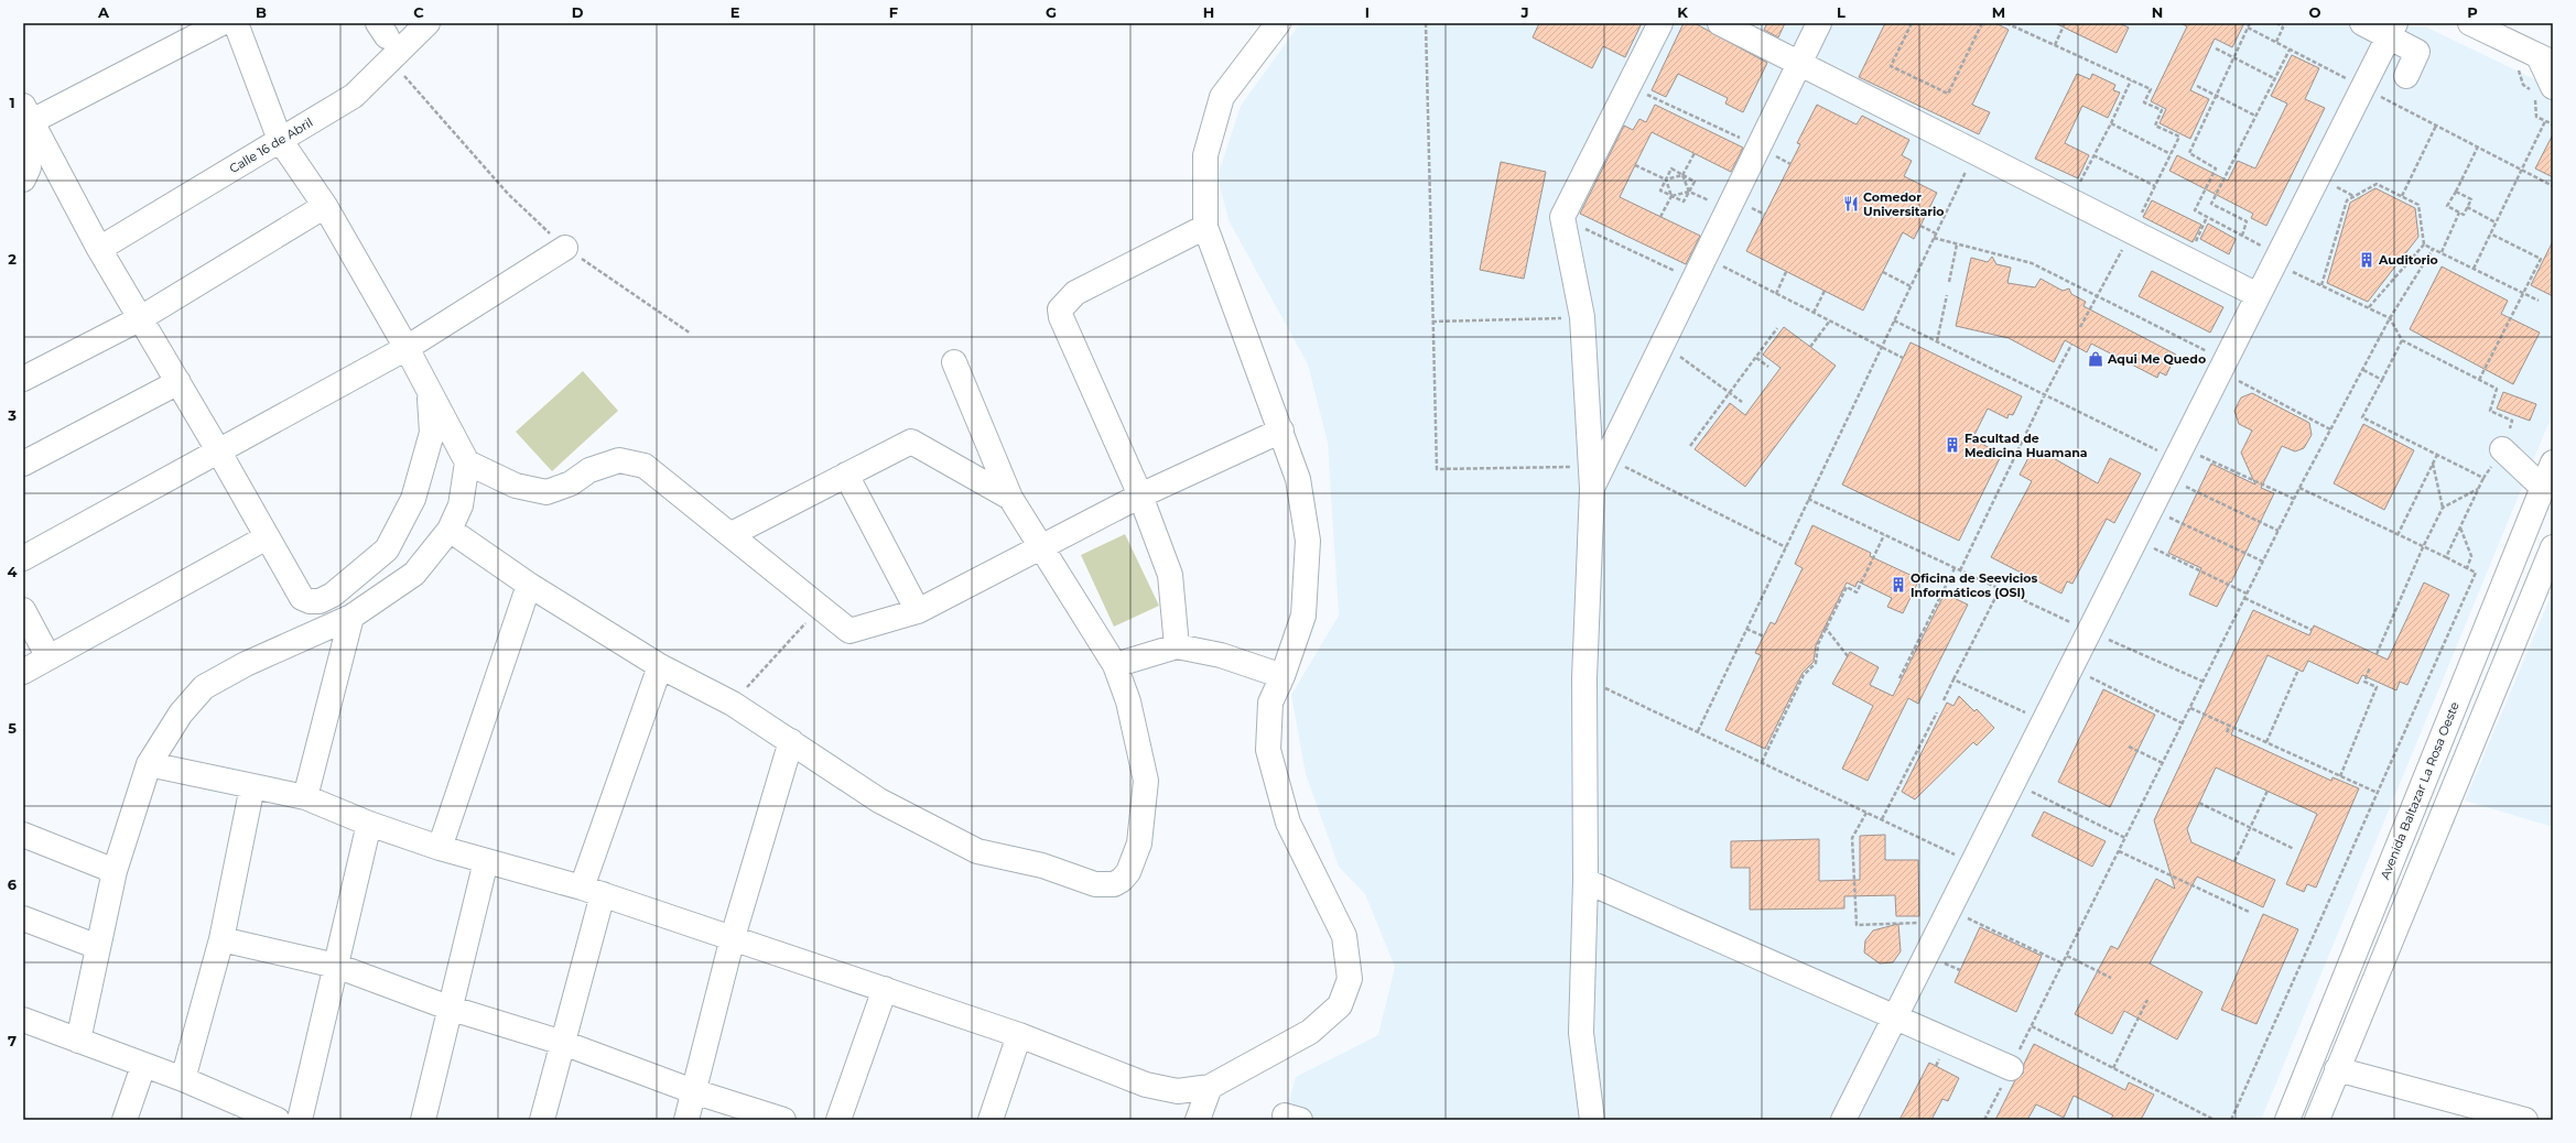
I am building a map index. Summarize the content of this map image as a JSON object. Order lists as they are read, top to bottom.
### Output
{
  "streets": {
    "street": ["Calle 16 de Abril", "Avenida Baltazar La Rosa Oeste"]
  },
  "places": {
    "restaurant": ["Comedor Universitario"],
    "building": ["Auditorio", "Facultad de Medicina Huamana", "Oficina de Seevicios Informáticos (OSI)"],
    "shop": ["Aqui Me Quedo"]
  },
  "grid": {
    "columns": [
      "A",
      "B",
      "C",
      "D",
      "E",
      "F",
      "G",
      "H",
      "I",
      "J",
      "K",
      "L",
      "M",
      "N",
      "O",
      "P"
    ],
    "rows": [
      "1",
      "2",
      "3",
      "4",
      "5",
      "6",
      "7"
    ]
  }
}
